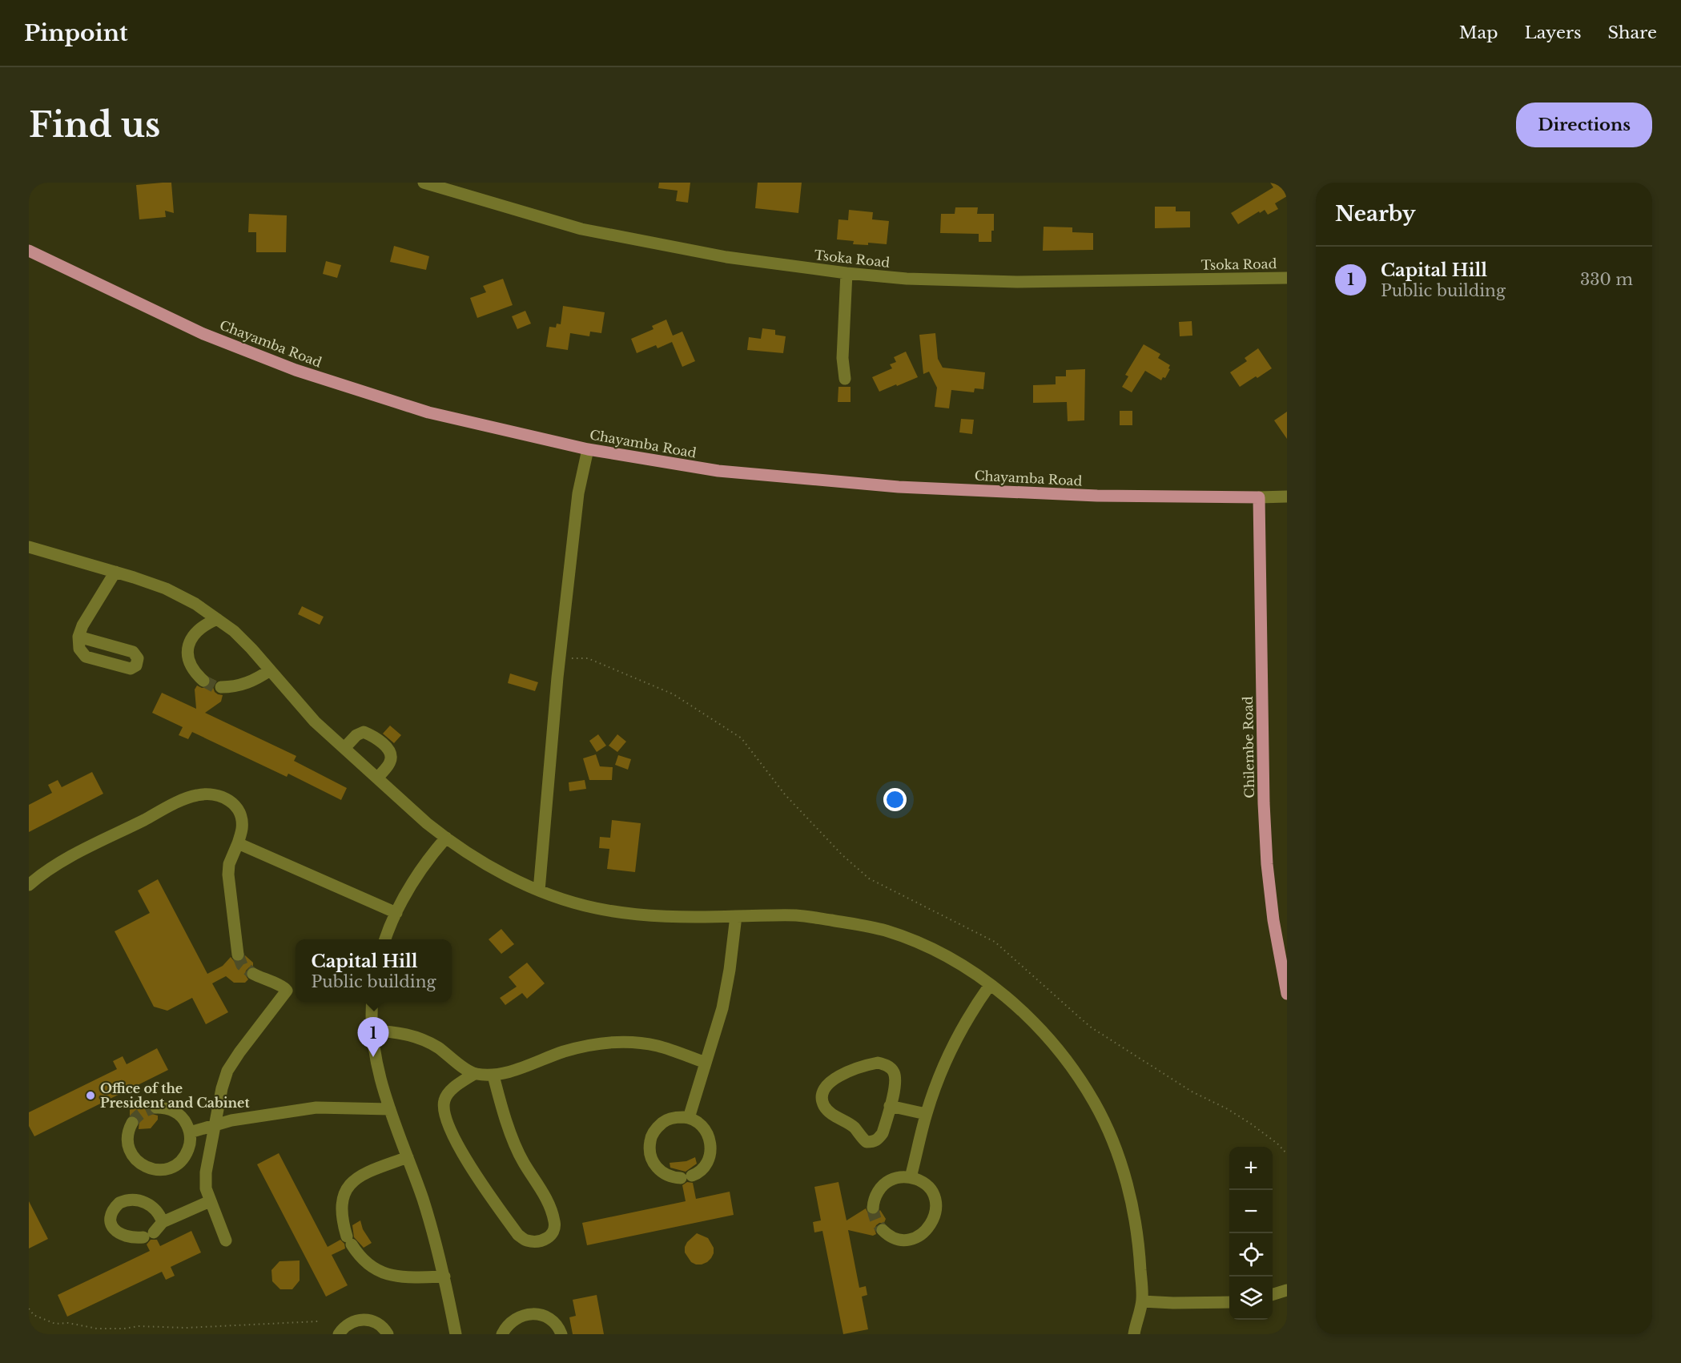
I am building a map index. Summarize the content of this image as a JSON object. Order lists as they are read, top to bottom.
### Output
{
  "streets": {
    "main road": ["Chayamba Road", "Chilembe Road"],
    "street": ["Tsoka Road"]
  },
  "crossings": [
    ["Chayamba Road", "Chilembe Road"]
  ],
  "places": ["Office of the President and Cabinet"],
  "page": {
    "header": "Pinpoint",
    "nav": ["Map", "Layers", "Share"],
    "buttons": "Directions",
    "title": "Find us",
    "heading": "Nearby",
    "list": [
      {
        "mark": "1",
        "name": "Capital Hill",
        "note": "Public building",
        "value": "330 m"
      }
    ],
    "popup": ["Capital Hill", "Public building"],
    "pins": "1",
    "map_buttons": ["+", "−"]
  }
}
